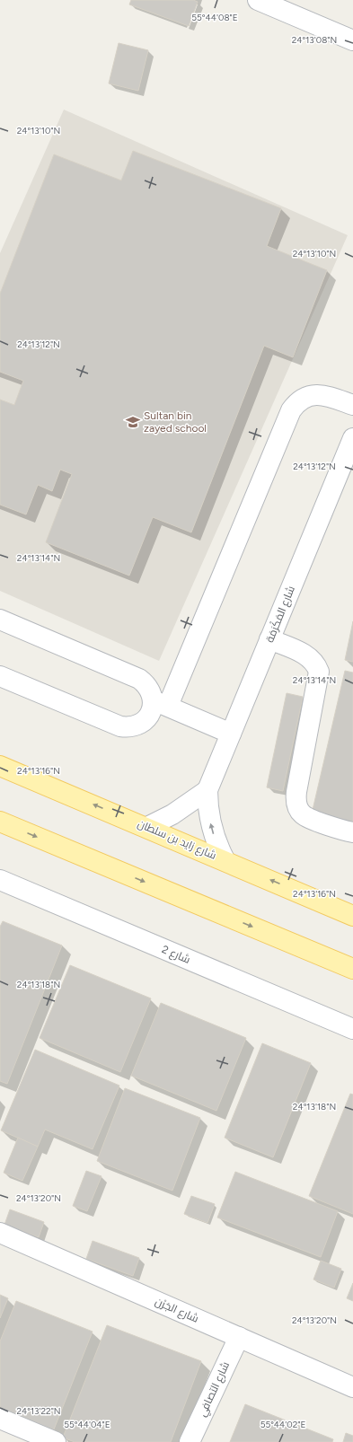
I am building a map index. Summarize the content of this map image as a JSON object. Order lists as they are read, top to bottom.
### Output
{
  "streets": {
    "main road": ["شارع زايد بن سلطان"],
    "street": [
      "شارع المَكْرَمَة",
      "شارع 2",
      "شارع الجَرْن",
      "شارع التصافي"
    ]
  },
  "crossings": [
    ["شارع المَكْرَمَة", "شارع زايد بن سلطان"],
    ["شارع الجَرْن", "شارع التصافي"]
  ],
  "places": {
    "school or university": ["Sultan bin zayed school"]
  },
  "coordinates": [
    "55°44'08\"E",
    "24°13'08\"N",
    "24°13'10\"N",
    "24°13'12\"N",
    "24°13'14\"N",
    "24°13'16\"N",
    "24°13'18\"N",
    "24°13'20\"N",
    "24°13'22\"N",
    "55°44'04\"E",
    "55°44'02\"E"
  ]
}
